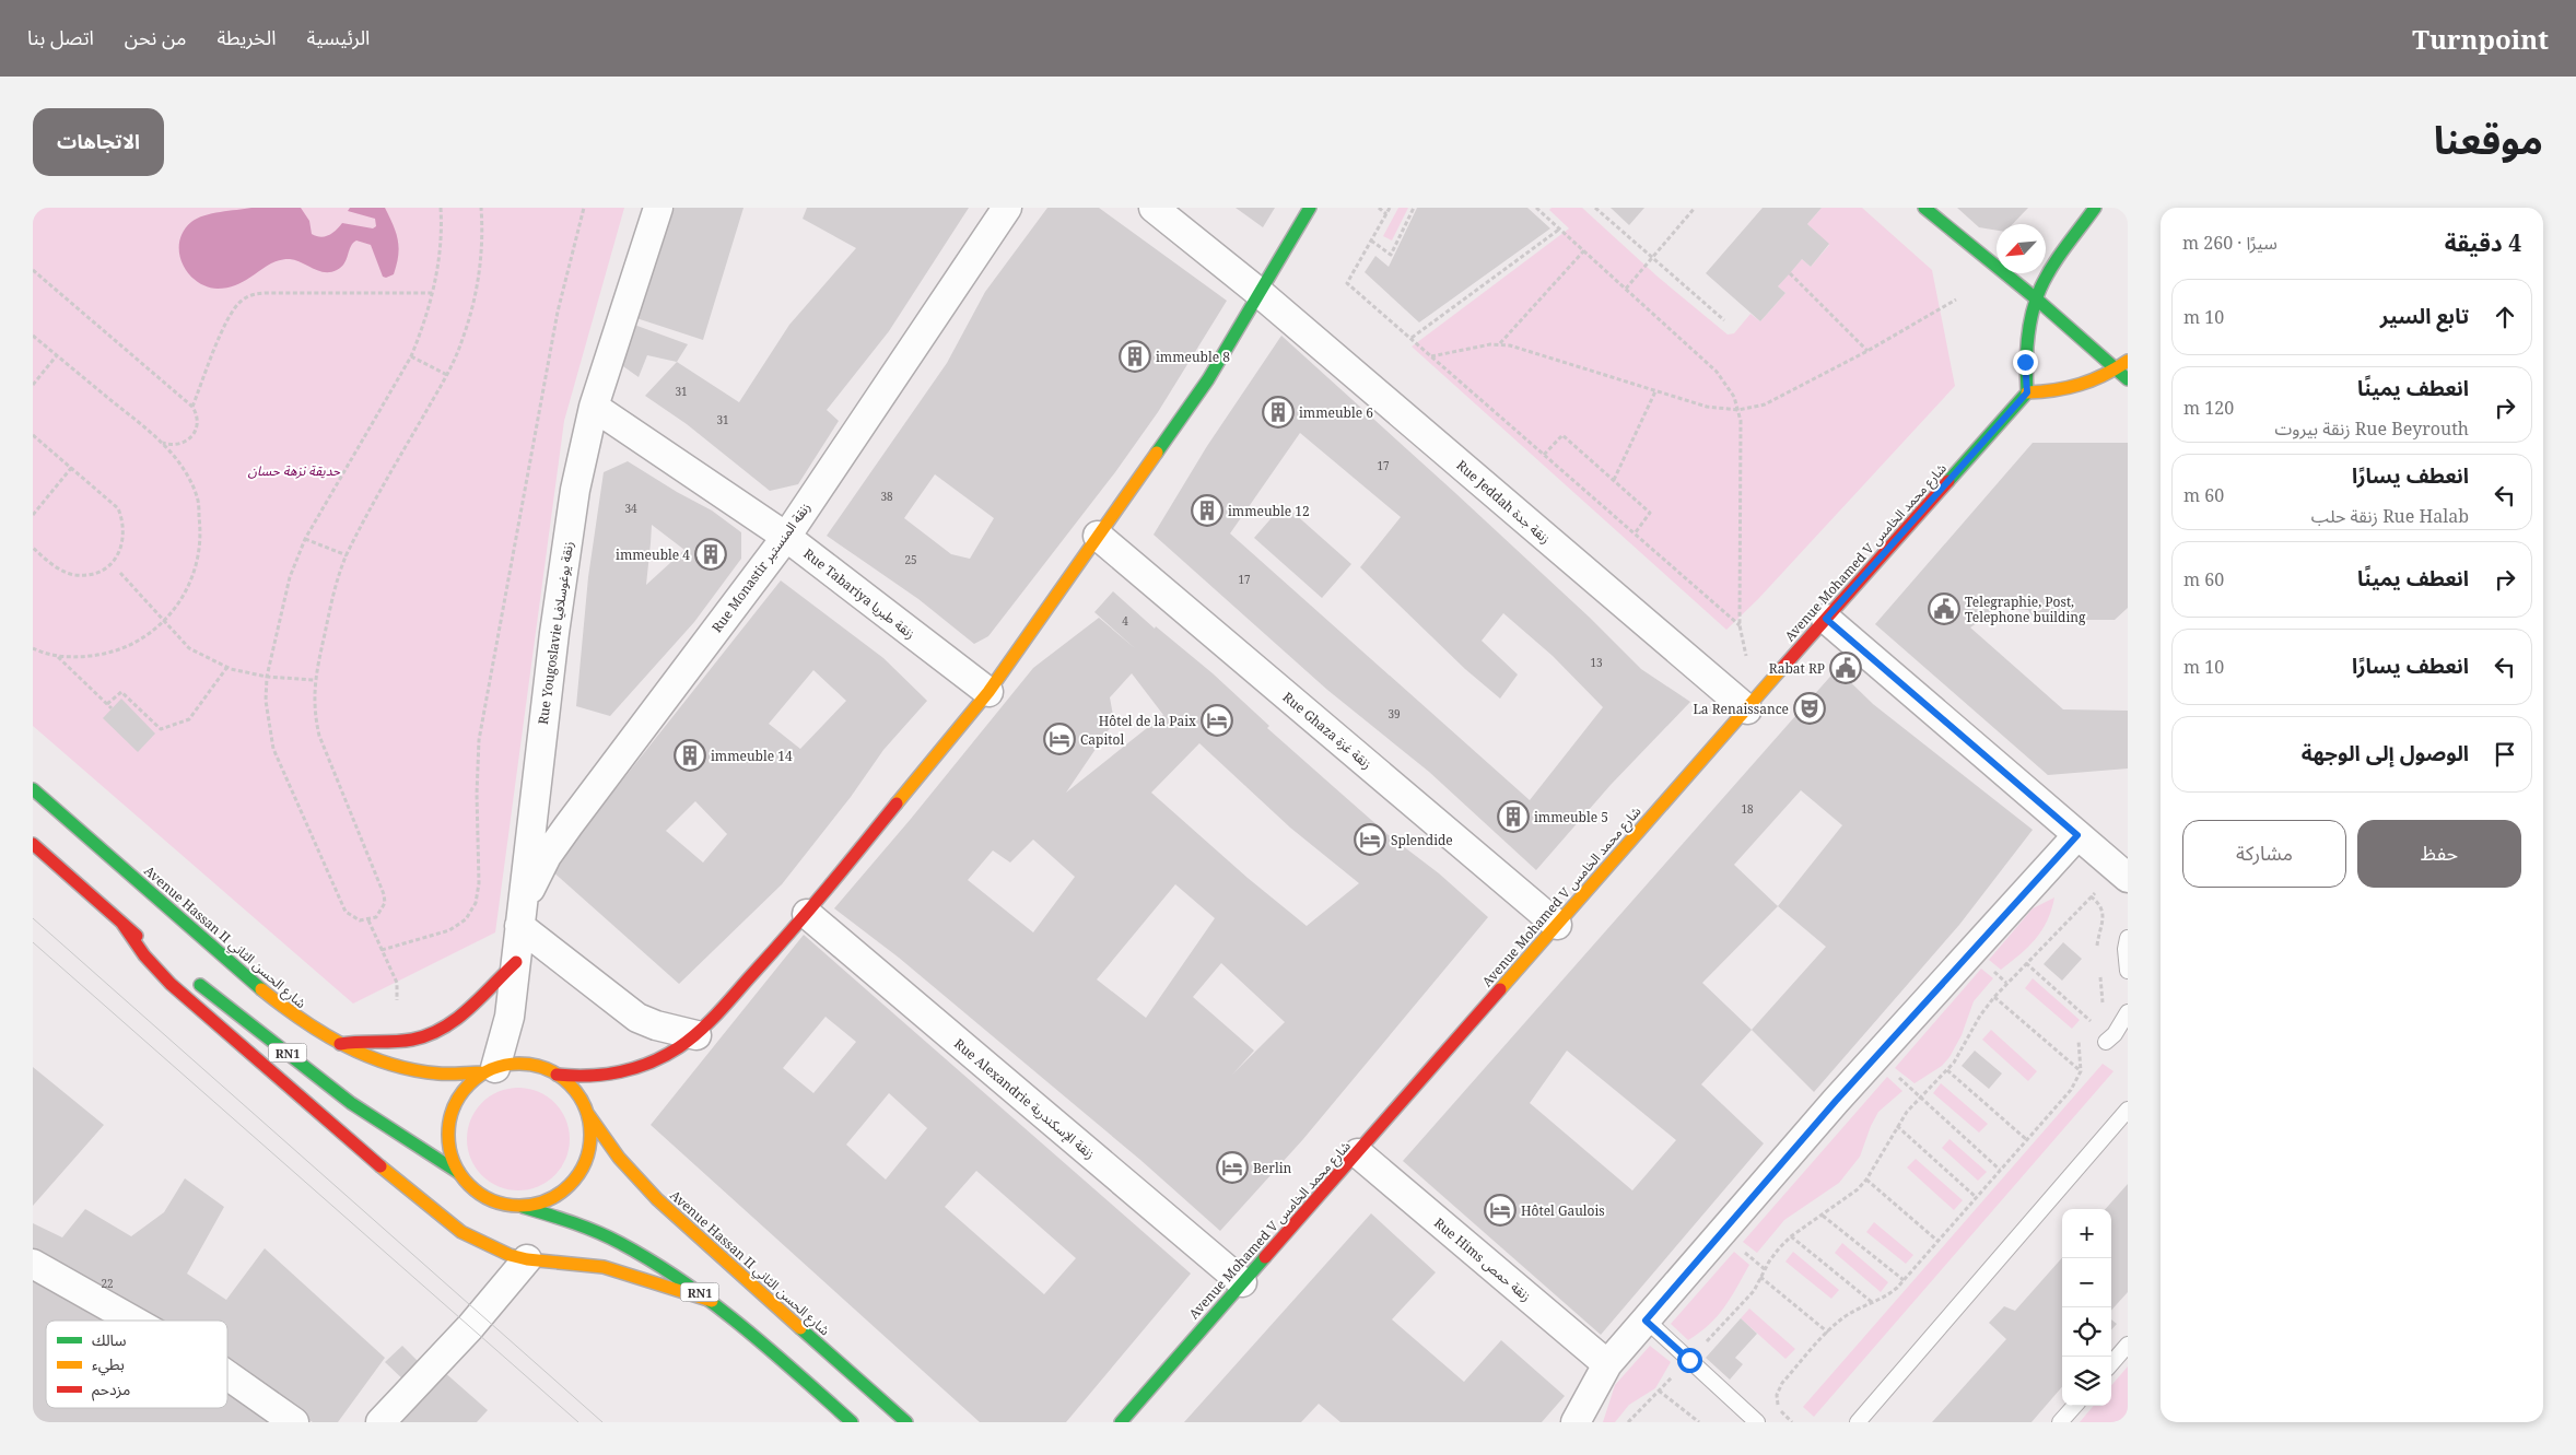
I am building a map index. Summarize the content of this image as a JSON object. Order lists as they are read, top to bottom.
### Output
{
  "streets": {
    "main road": ["Avenue Mohamed V شارع محمد الخامس", "Avenue Hassan II شارع الحسن الثاني", "RN1"],
    "street": [
      "Rue Jeddah زنقة جدة",
      "Rue Monastir زنقة المنستير",
      "Rue Tabariya زنقة طبريا",
      "Rue Yougoslavie زنقة يوغوسلافيا",
      "Rue Ghaza زنقة غزة",
      "Rue Alexandrie زنقة الإسكندرية",
      "Rue Hims زنقة حمص"
    ]
  },
  "crossings": [
    ["Rue Jeddah زنقة جدة", "Avenue Mohamed V شارع محمد الخامس"],
    ["Avenue Mohamed V شارع محمد الخامس", "Rue Ghaza زنقة غزة"],
    ["Avenue Mohamed V شارع محمد الخامس", "Rue Alexandrie زنقة الإسكندرية"],
    ["Avenue Mohamed V شارع محمد الخامس", "Rue Hims زنقة حمص"],
    ["Rue Monastir زنقة المنستير", "Rue Tabariya زنقة طبريا"],
    ["Rue Monastir زنقة المنستير", "Rue Yougoslavie زنقة يوغوسلافيا"],
    ["Rue Tabariya زنقة طبريا", "Rue Yougoslavie زنقة يوغوسلافيا"],
    ["Rue Yougoslavie زنقة يوغوسلافيا", "Avenue Hassan II شارع الحسن الثاني"],
    ["Rue Yougoslavie زنقة يوغوسلافيا", "RN1"],
    ["Avenue Hassan II شارع الحسن الثاني", "RN1"]
  ],
  "parks": ["حديقة نزهة حسان"],
  "places": {
    "building": [
      "immeuble 8",
      "immeuble 6",
      "immeuble 12",
      "immeuble 4",
      "immeuble 14",
      "immeuble 5"
    ],
    "public building": ["Telegraphie, Post, Telephone building", "Rabat RP"],
    "theatre": ["La Renaissance"],
    "hotel": [
      "Hôtel de la Paix",
      "Capitol",
      "Splendide",
      "Berlin",
      "Hôtel Gaulois"
    ]
  },
  "house_numbers": [
    "31",
    "31",
    "17",
    "38",
    "34",
    "25",
    "17",
    "4",
    "13",
    "39",
    "18",
    "22"
  ],
  "legend": ["سالك", "بطيء", "مزدحم"],
  "north": "bottom left",
  "page": {
    "header": "Turnpoint",
    "nav": [
      "الرئيسية",
      "الخريطة",
      "من نحن",
      "اتصل بنا"
    ],
    "title": "موقعنا",
    "buttons": [
      "الاتجاهات",
      ["حفظ", "مشاركة"]
    ],
    "heading": ["4 دقيقة", "سيرًا · 260 m"],
    "list": [
      ["تابع السير", "10 m"],
      ["انعطف يمينًا", "Rue Beyrouth زنقة بيروت", "120 m"],
      ["انعطف يسارًا", "Rue Halab زنقة حلب", "60 m"],
      ["انعطف يمينًا", "60 m"],
      ["انعطف يسارًا", "10 m"],
      "الوصول إلى الوجهة"
    ],
    "map_buttons": ["+", "−"]
  }
}
